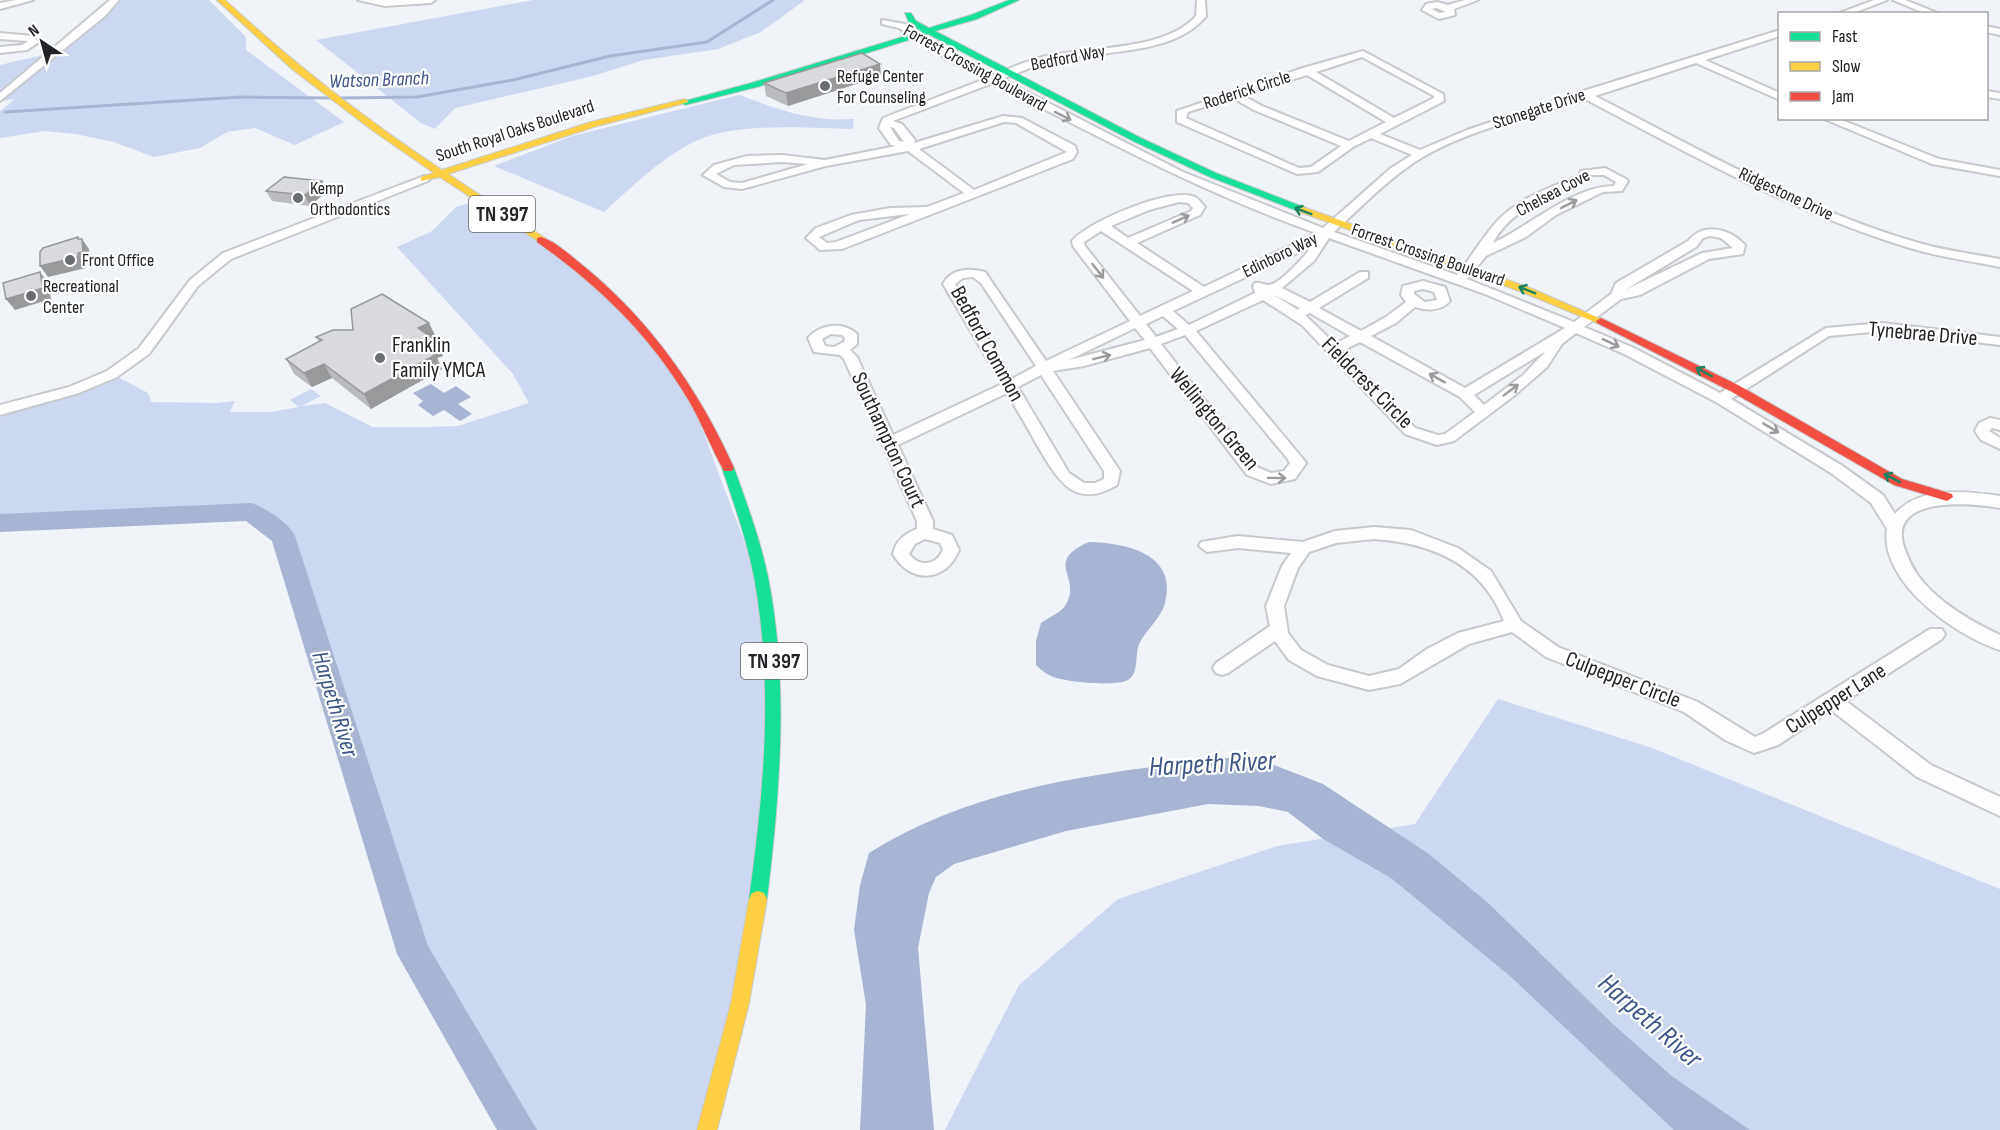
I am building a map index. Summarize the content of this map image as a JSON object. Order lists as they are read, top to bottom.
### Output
{
  "streets": {
    "main road": ["Forrest Crossing Boulevard", "South Royal Oaks Boulevard", "TN 397"],
    "street": [
      "Bedford Way",
      "Roderick Circle",
      "Stonegate Drive",
      "Chelsea Cove",
      "Ridgestone Drive",
      "Edinboro Way",
      "Tynebrae Drive",
      "Bedford Common",
      "Fieldcrest Circle",
      "Wellington Green",
      "Southampton Court",
      "Culpepper Circle",
      "Culpepper Lane"
    ]
  },
  "crossings": [
    ["Bedford Way", "Forrest Crossing Boulevard"],
    ["Forrest Crossing Boulevard", "Stonegate Drive"],
    ["Forrest Crossing Boulevard", "South Royal Oaks Boulevard"],
    ["Forrest Crossing Boulevard", "Chelsea Cove"],
    ["Forrest Crossing Boulevard", "Edinboro Way"],
    ["Forrest Crossing Boulevard", "Tynebrae Drive"],
    ["Forrest Crossing Boulevard", "Fieldcrest Circle"],
    ["Stonegate Drive", "Ridgestone Drive"],
    ["Stonegate Drive", "Edinboro Way"],
    ["South Royal Oaks Boulevard", "TN 397"],
    ["Edinboro Way", "Bedford Common"],
    ["Edinboro Way", "Fieldcrest Circle"],
    ["Edinboro Way", "Wellington Green"],
    ["Edinboro Way", "Southampton Court"],
    ["Culpepper Circle", "Culpepper Lane"]
  ],
  "water": ["Watson Branch", "Harpeth River"],
  "places": [
    "Refuge Center For Counseling",
    "Kemp Orthodontics",
    "Front Office",
    "Recreational Center",
    "Franklin Family YMCA"
  ],
  "legend": ["Fast", "Slow", "Jam"],
  "north": "top left"
}
